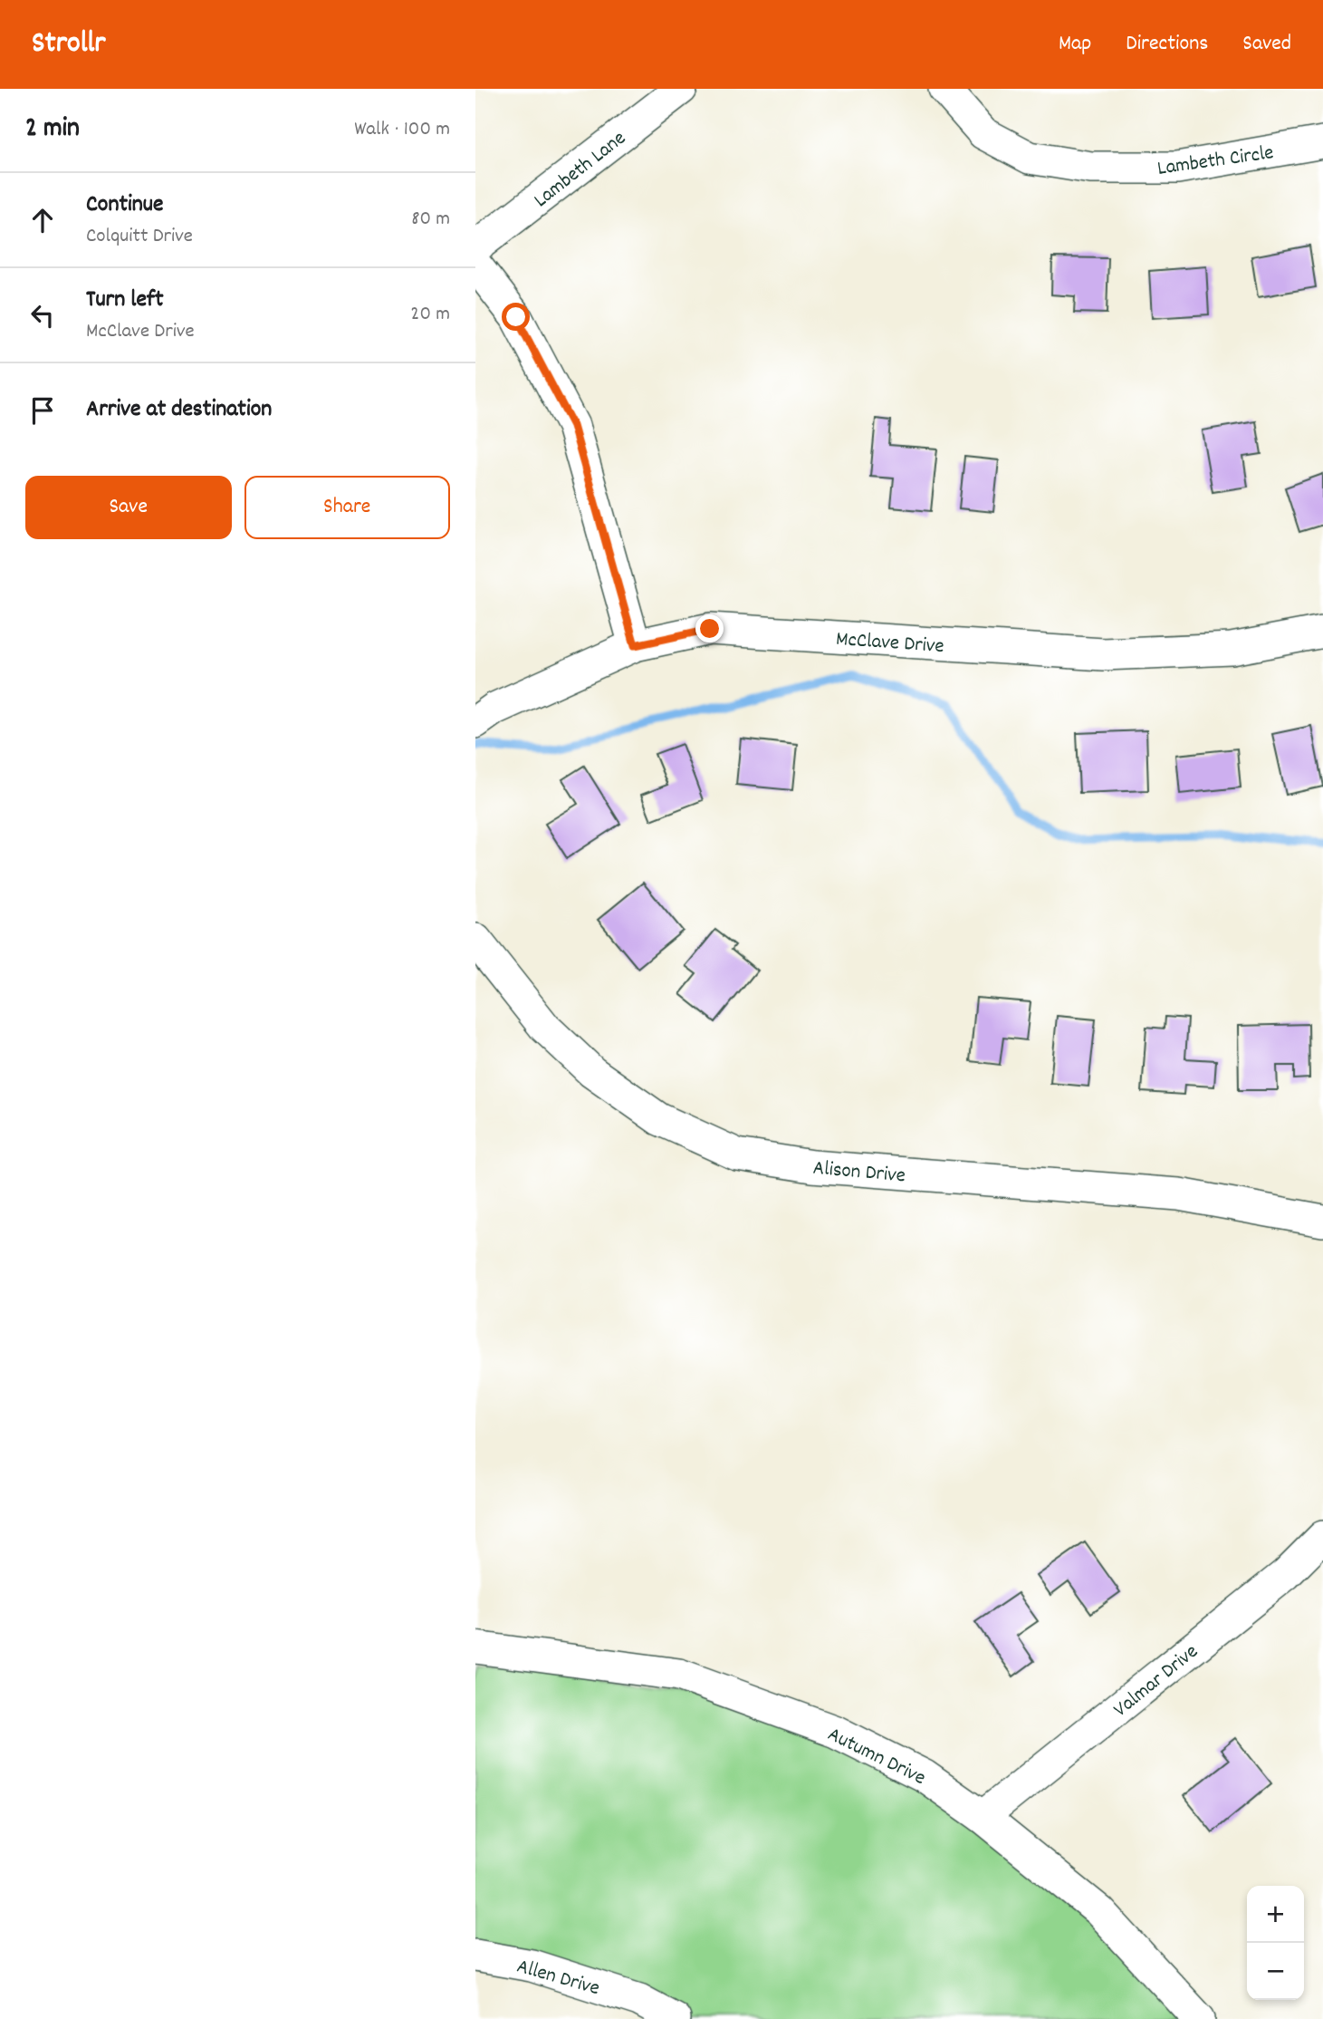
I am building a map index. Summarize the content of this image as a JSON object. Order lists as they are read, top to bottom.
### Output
{
  "streets": {
    "street": [
      "Lambeth Circle",
      "Lambeth Lane",
      "McClave Drive",
      "Alison Drive",
      "Valmar Drive",
      "Autumn Drive",
      "Allen Drive"
    ]
  },
  "crossings": [
    ["Valmar Drive", "Autumn Drive"]
  ],
  "page": {
    "header": "Strollr",
    "nav": ["Map", "Directions", "Saved"],
    "heading": ["2 min", "Walk · 100 m"],
    "list": [
      ["Continue", "Colquitt Drive", "80 m"],
      ["Turn left", "McClave Drive", "20 m"],
      "Arrive at destination"
    ],
    "buttons": ["Save", "Share"],
    "map_buttons": ["+", "−"]
  }
}
